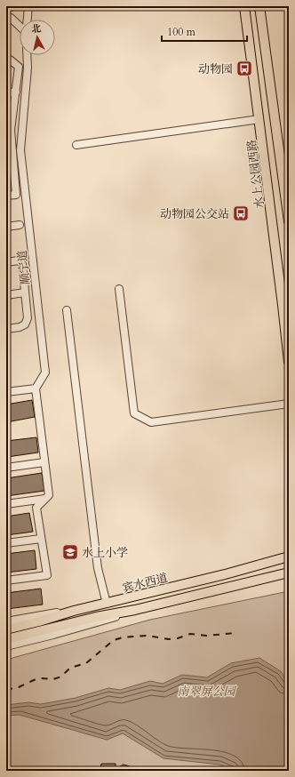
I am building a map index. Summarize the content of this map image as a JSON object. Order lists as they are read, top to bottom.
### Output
{
  "streets": {
    "main road": ["水上公园西路", "宾水西道"],
    "street": ["顺宁道"]
  },
  "parks": ["南翠屏公园"],
  "places": {
    "bus stop": ["动物园", "动物园公交站"],
    "school or university": ["水上小学"]
  },
  "scale_bar": "100 m",
  "north": "top"
}
